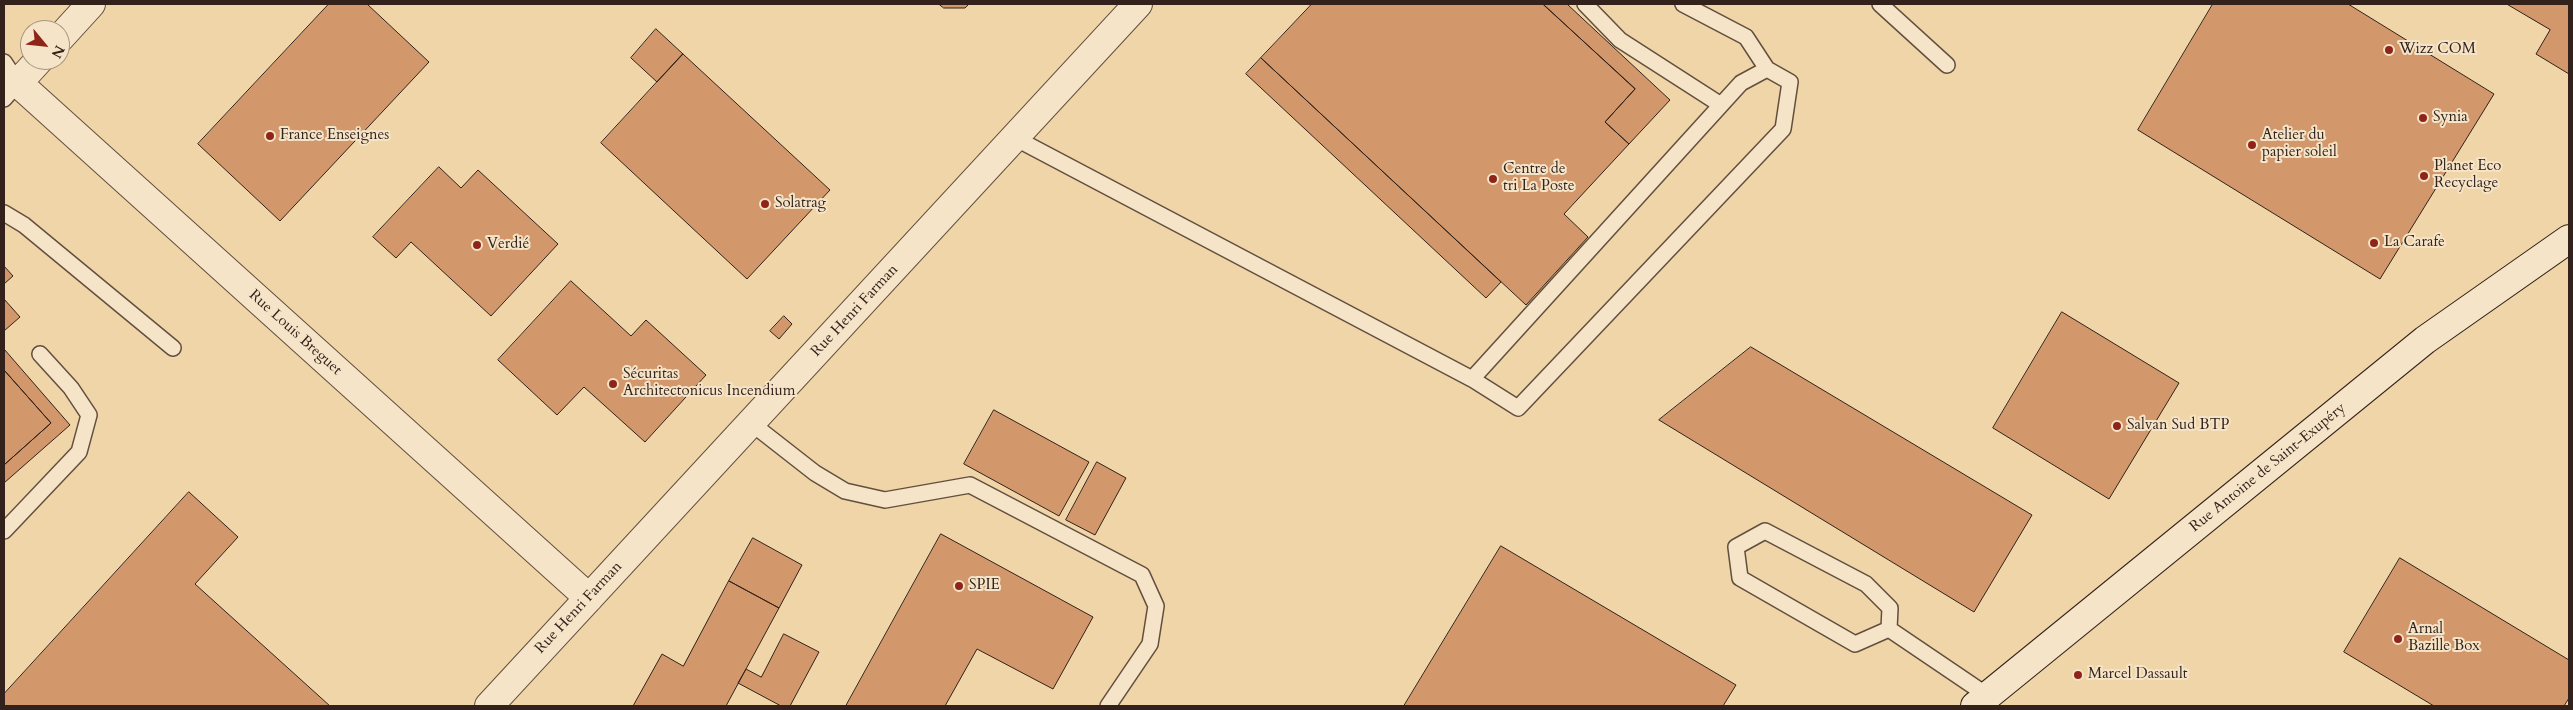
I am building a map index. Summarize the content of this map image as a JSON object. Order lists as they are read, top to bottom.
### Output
{
  "streets": {
    "street": ["Rue Henri Farman", "Rue Louis Breguet", "Rue Antoine de Saint-Exupéry"]
  },
  "crossings": [
    ["Rue Henri Farman", "Rue Louis Breguet"]
  ],
  "places": [
    "Wizz COM",
    "Synia",
    "France Enseignes",
    "Atelier du papier soleil",
    "Planet Eco Recyclage",
    "Centre de tri La Poste",
    "Solatrag",
    "La Carafe",
    "Verdié",
    "Sécuritas Architectonicus Incendium",
    "Salvan Sud BTP",
    "SPIE",
    "Arnal Bazille Box",
    "Marcel Dassault"
  ],
  "north": "bottom right"
}
